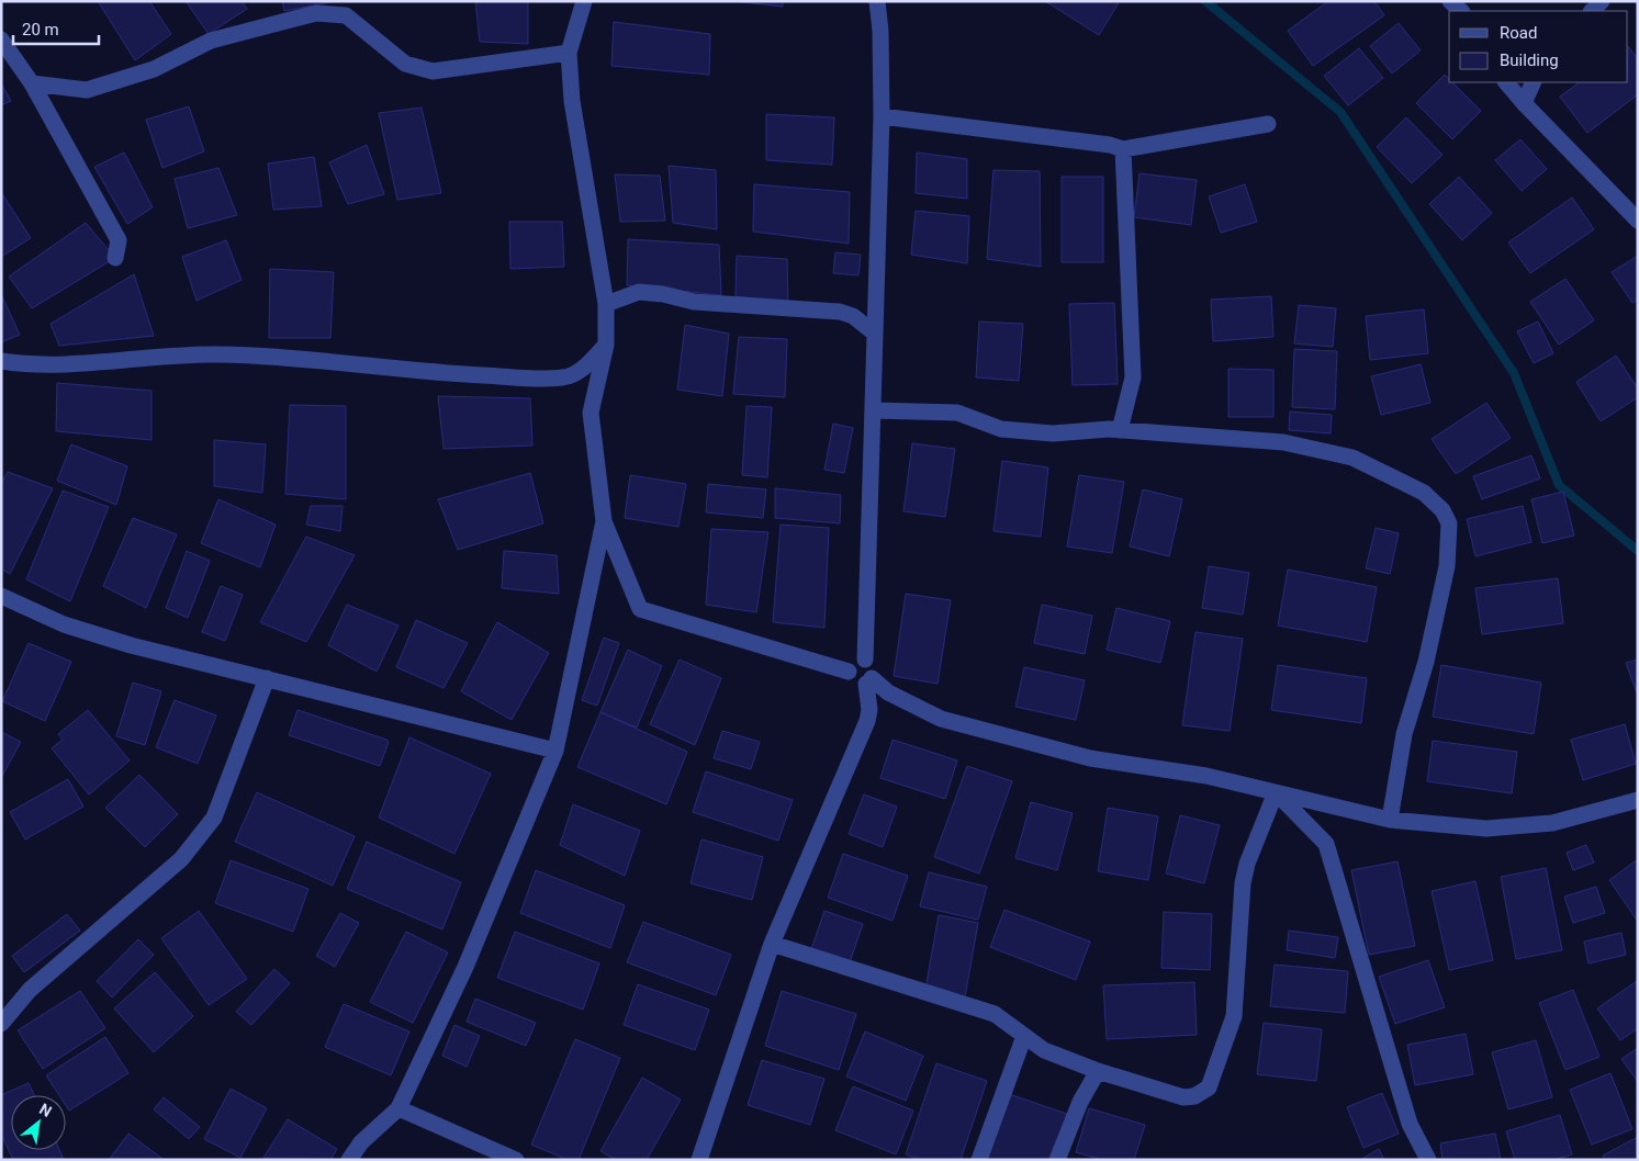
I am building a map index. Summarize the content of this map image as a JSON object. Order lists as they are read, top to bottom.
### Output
{
  "legend": ["Road", "Building"],
  "scale_bar": "20 m",
  "north": "top right"
}
